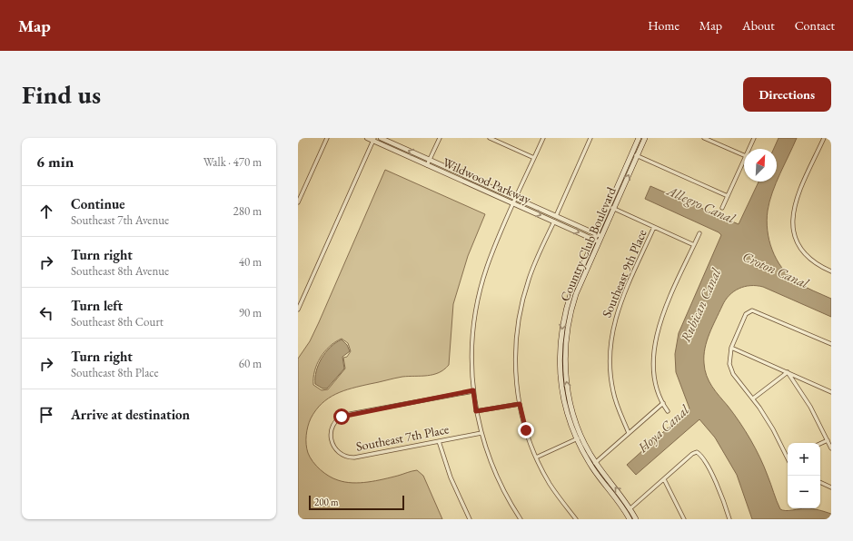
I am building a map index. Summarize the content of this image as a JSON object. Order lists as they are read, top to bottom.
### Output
{
  "streets": {
    "main road": ["Country Club Boulevard"],
    "street": ["Wildwood Parkway", "Southeast 9th Place", "Southeast 7th Place"]
  },
  "crossings": [
    ["Wildwood Parkway", "Country Club Boulevard"]
  ],
  "water": [
    "Allegro Canal",
    "Croton Canal",
    "Rubican Canal",
    "Hoya Canal"
  ],
  "scale_bar": "200 m",
  "north": "top right",
  "page": {
    "header": "Map",
    "nav": [
      "Home",
      "Map",
      "About",
      "Contact"
    ],
    "buttons": "Directions",
    "title": "Find us",
    "heading": ["6 min", "Walk · 470 m"],
    "list": [
      ["Continue", "Southeast 7th Avenue", "280 m"],
      ["Turn right", "Southeast 8th Avenue", "40 m"],
      ["Turn left", "Southeast 8th Court", "90 m"],
      ["Turn right", "Southeast 8th Place", "60 m"],
      "Arrive at destination"
    ],
    "map_buttons": ["+", "−"],
    "scale": "200 m"
  }
}
